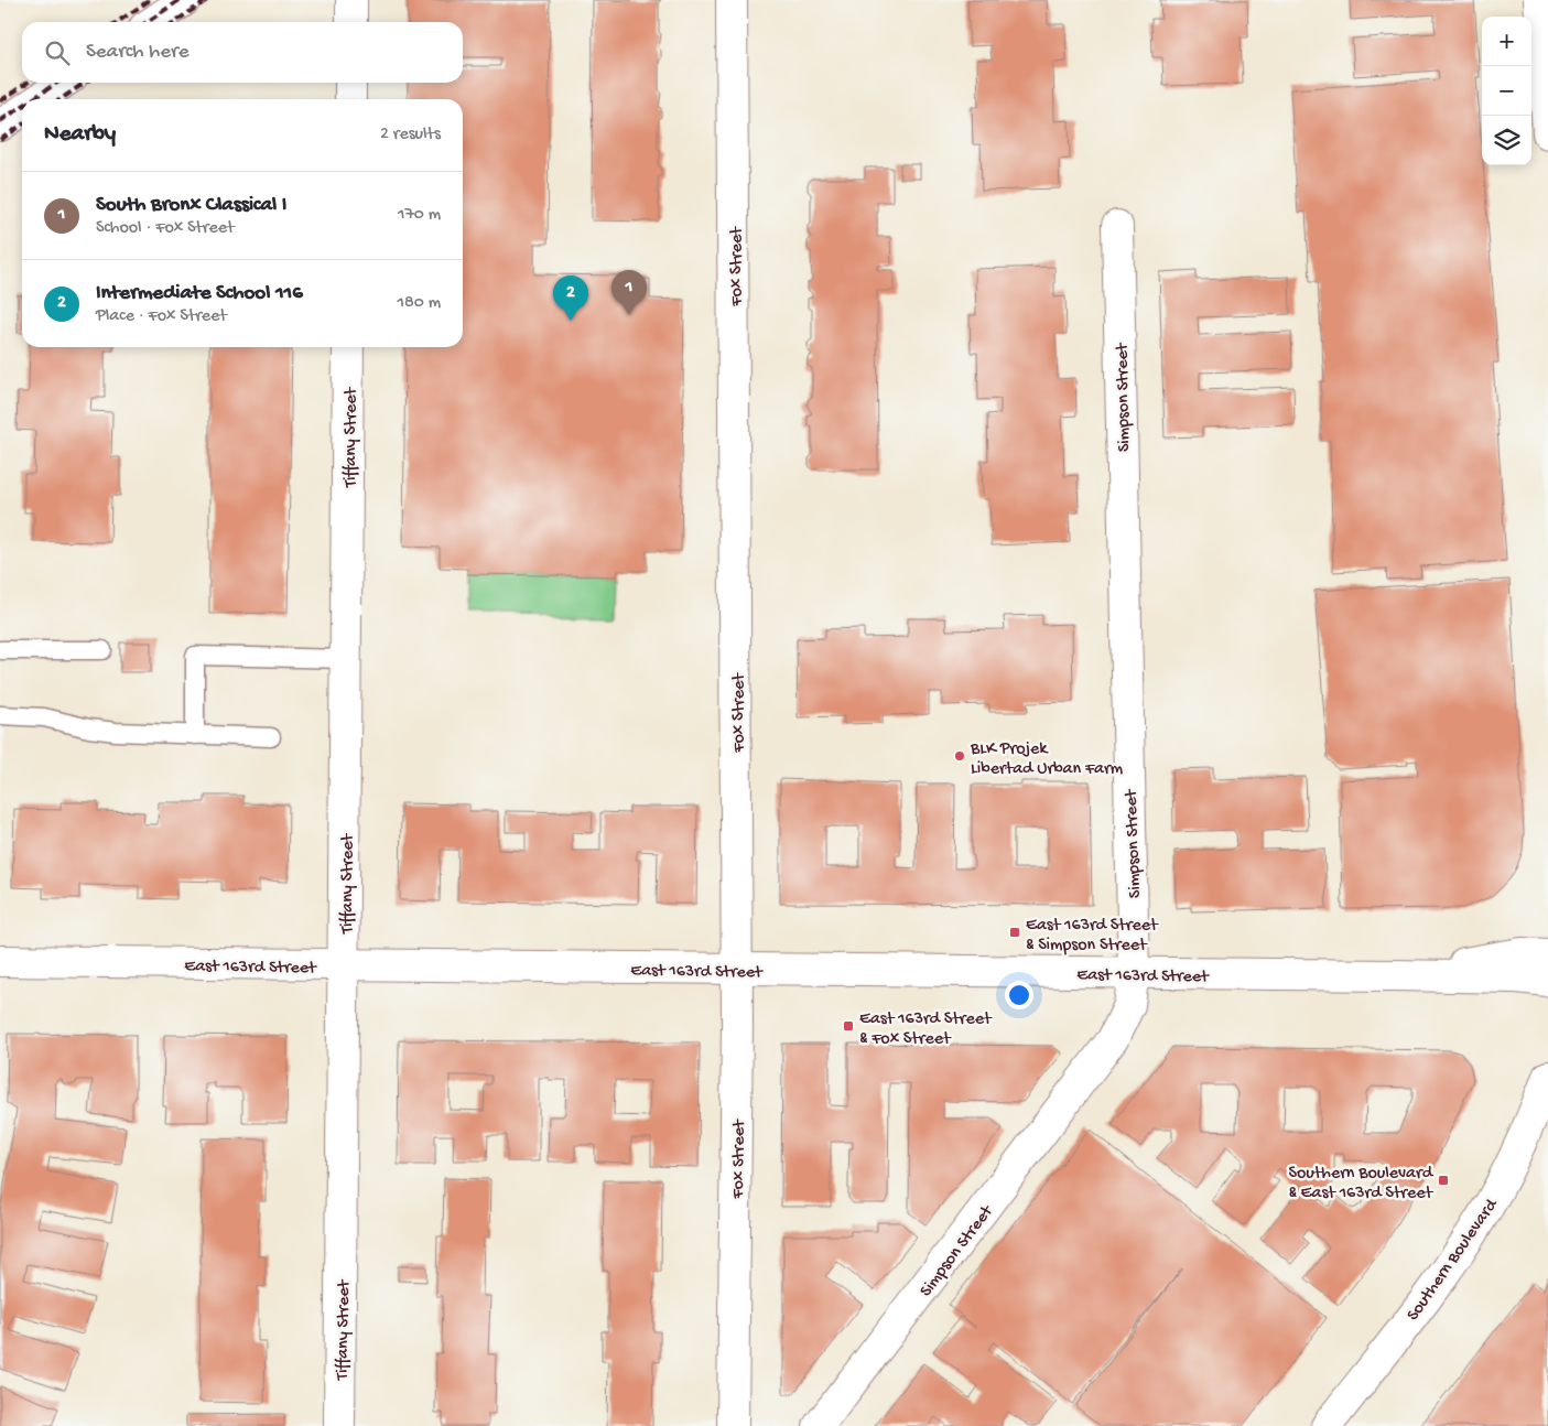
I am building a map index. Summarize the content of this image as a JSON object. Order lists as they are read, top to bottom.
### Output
{
  "streets": {
    "street": [
      "Fox Street",
      "Simpson Street",
      "Tiffany Street",
      "East 163rd Street",
      "Southern Boulevard"
    ]
  },
  "crossings": [
    ["Fox Street", "East 163rd Street"],
    ["Simpson Street", "East 163rd Street"],
    ["Tiffany Street", "East 163rd Street"]
  ],
  "places": {
    "other": ["BLK Projek Libertad Urban Farm"],
    "transit": ["East 163rd Street & Simpson Street", "East 163rd Street & Fox Street", "Southern Boulevard & East 163rd Street"]
  },
  "page": {
    "map_buttons": ["+", "−"],
    "search": "Search here",
    "heading": ["Nearby", "2 results"],
    "list": [
      {
        "mark": "1",
        "name": "South Bronx Classical I",
        "note": "School · Fox Street",
        "value": "170 m"
      },
      {
        "mark": "2",
        "name": "Intermediate School 116",
        "note": "Place · Fox Street",
        "value": "180 m"
      }
    ],
    "pins": ["1", "2"]
  }
}
